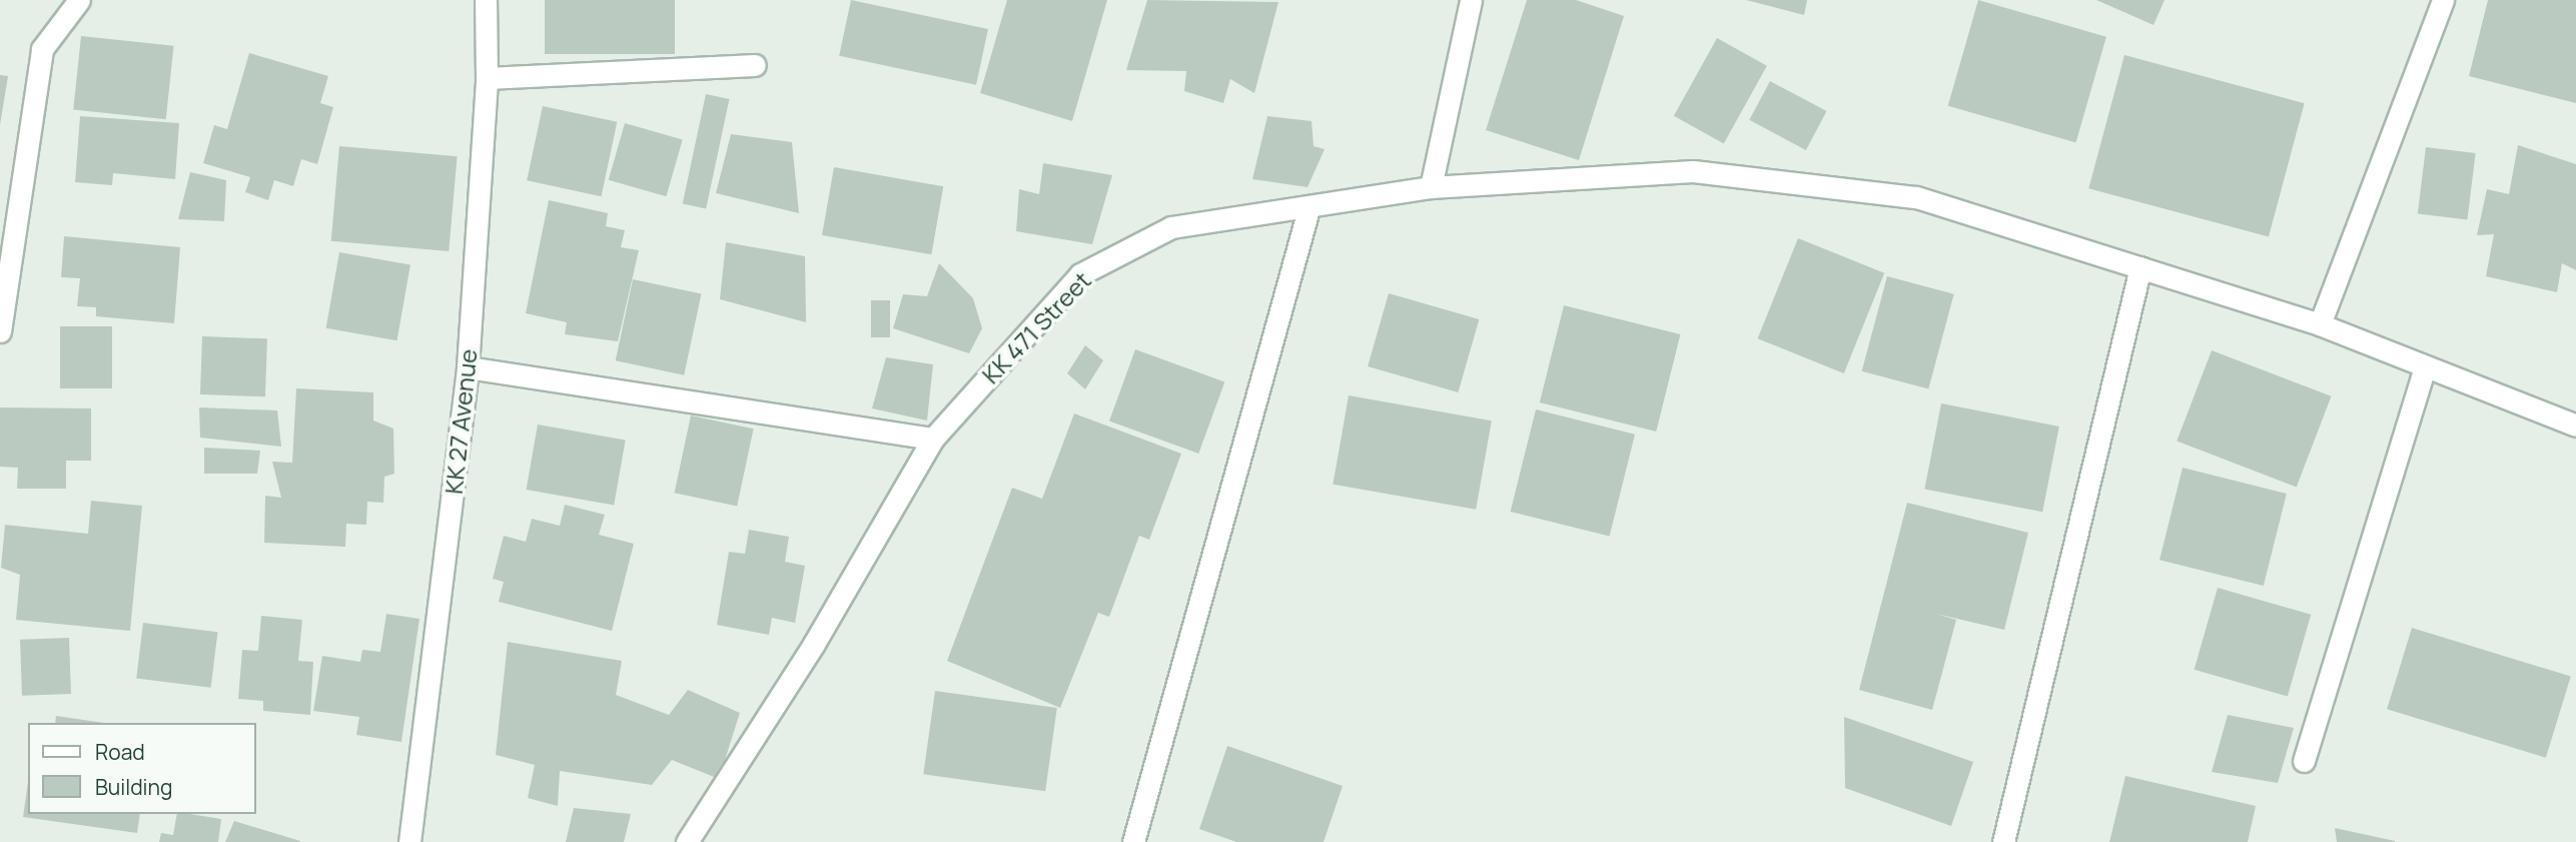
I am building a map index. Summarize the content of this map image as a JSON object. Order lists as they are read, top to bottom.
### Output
{
  "streets": {
    "street": ["KK 471 Street", "KK 27 Avenue"]
  },
  "legend": ["Road", "Building"]
}
